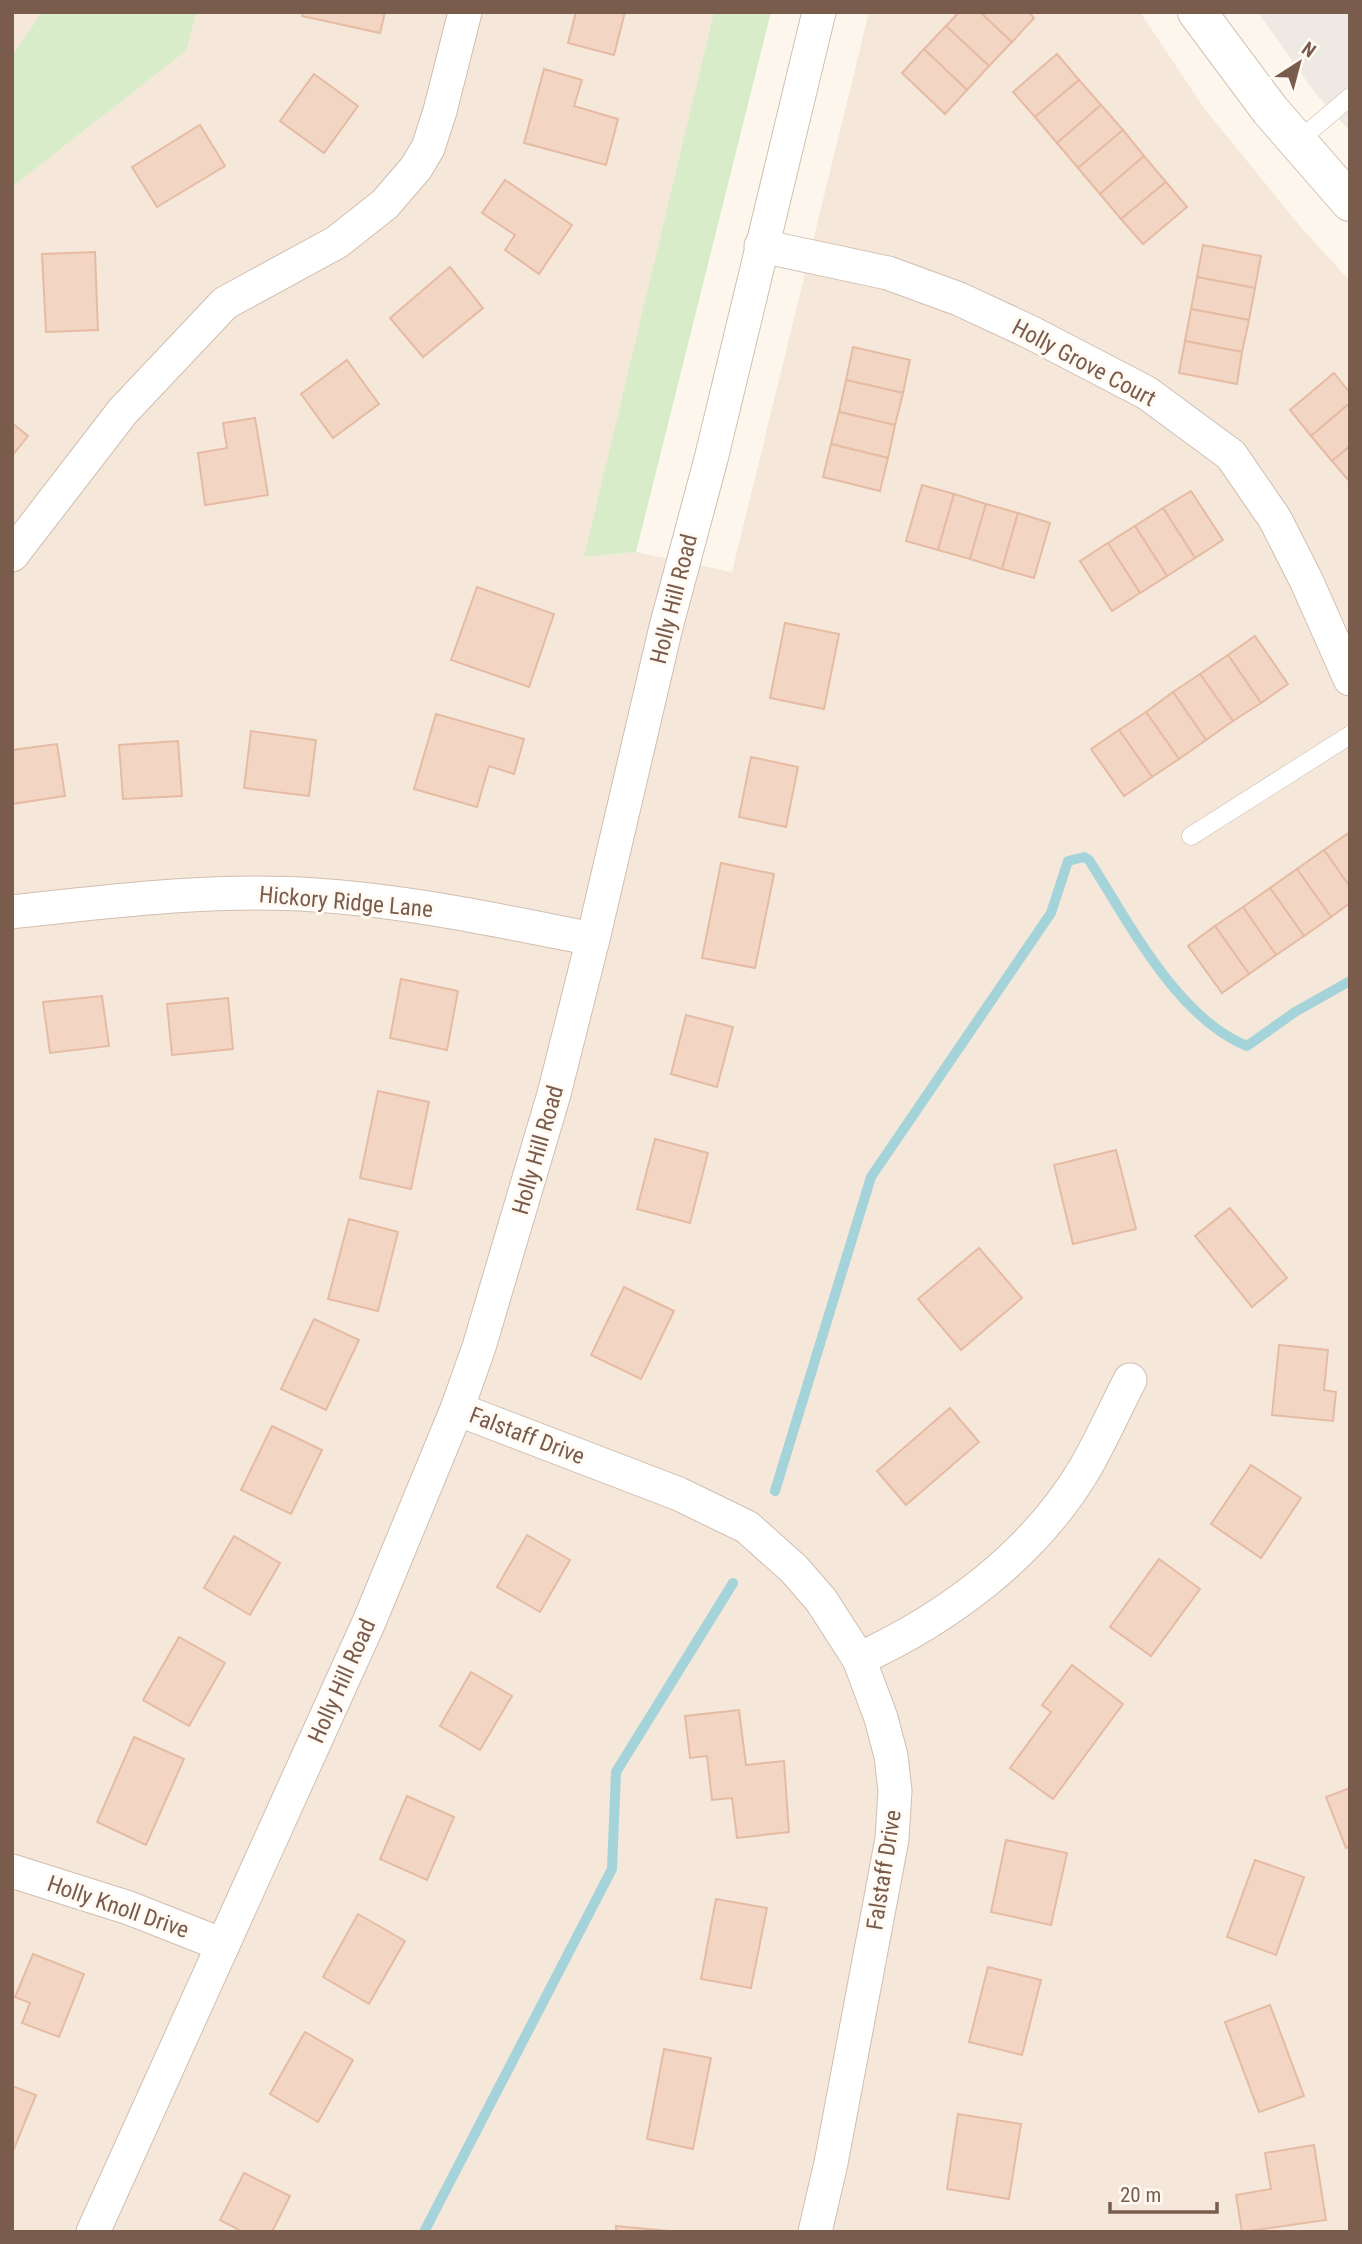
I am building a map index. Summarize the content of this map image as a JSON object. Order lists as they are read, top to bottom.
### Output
{
  "streets": {
    "street": [
      "Holly Grove Court",
      "Holly Hill Road",
      "Hickory Ridge Lane",
      "Falstaff Drive",
      "Holly Knoll Drive"
    ]
  },
  "crossings": [
    ["Holly Grove Court", "Holly Hill Road"],
    ["Holly Hill Road", "Hickory Ridge Lane"],
    ["Holly Hill Road", "Falstaff Drive"],
    ["Holly Hill Road", "Holly Knoll Drive"]
  ],
  "scale_bar": "20 m",
  "north": "top right"
}
